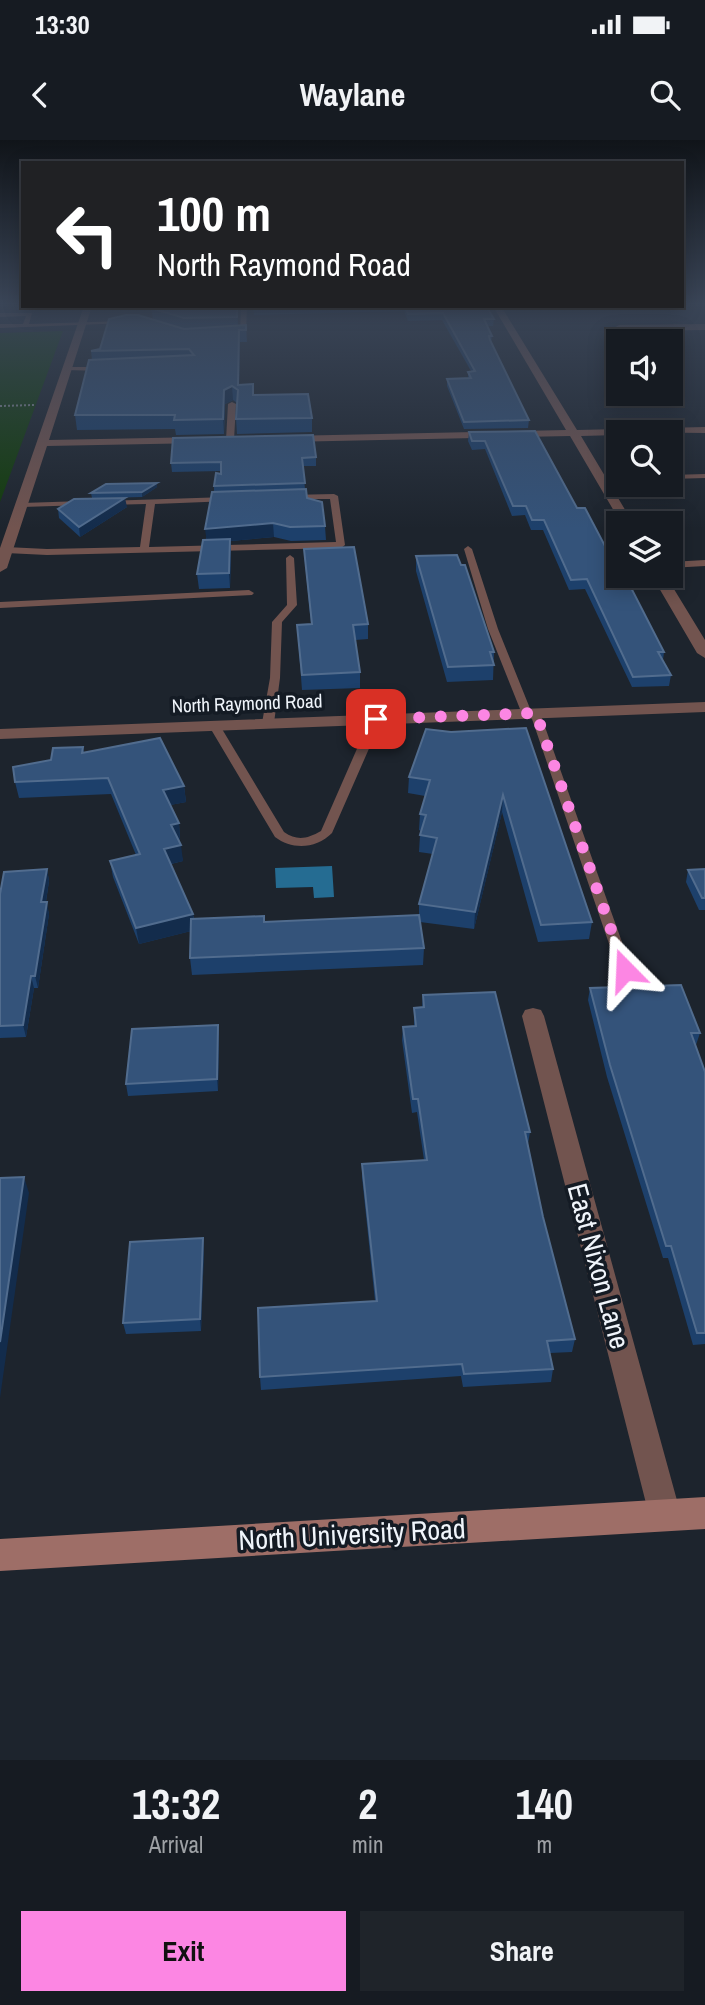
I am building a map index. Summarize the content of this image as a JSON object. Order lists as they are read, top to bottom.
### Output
{
  "streets": {
    "main road": ["North University Road"],
    "street": ["North Raymond Road", "East Nixon Lane"]
  },
  "crossings": [
    ["East Nixon Lane", "North University Road"]
  ],
  "page": {
    "status": "13:30",
    "header": "Waylane",
    "turn": ["100 m", "North Raymond Road"],
    "eta": [
      "13:32",
      "Arrival",
      "2",
      "min",
      "140",
      "m"
    ],
    "buttons": ["Exit", "Share"]
  }
}
